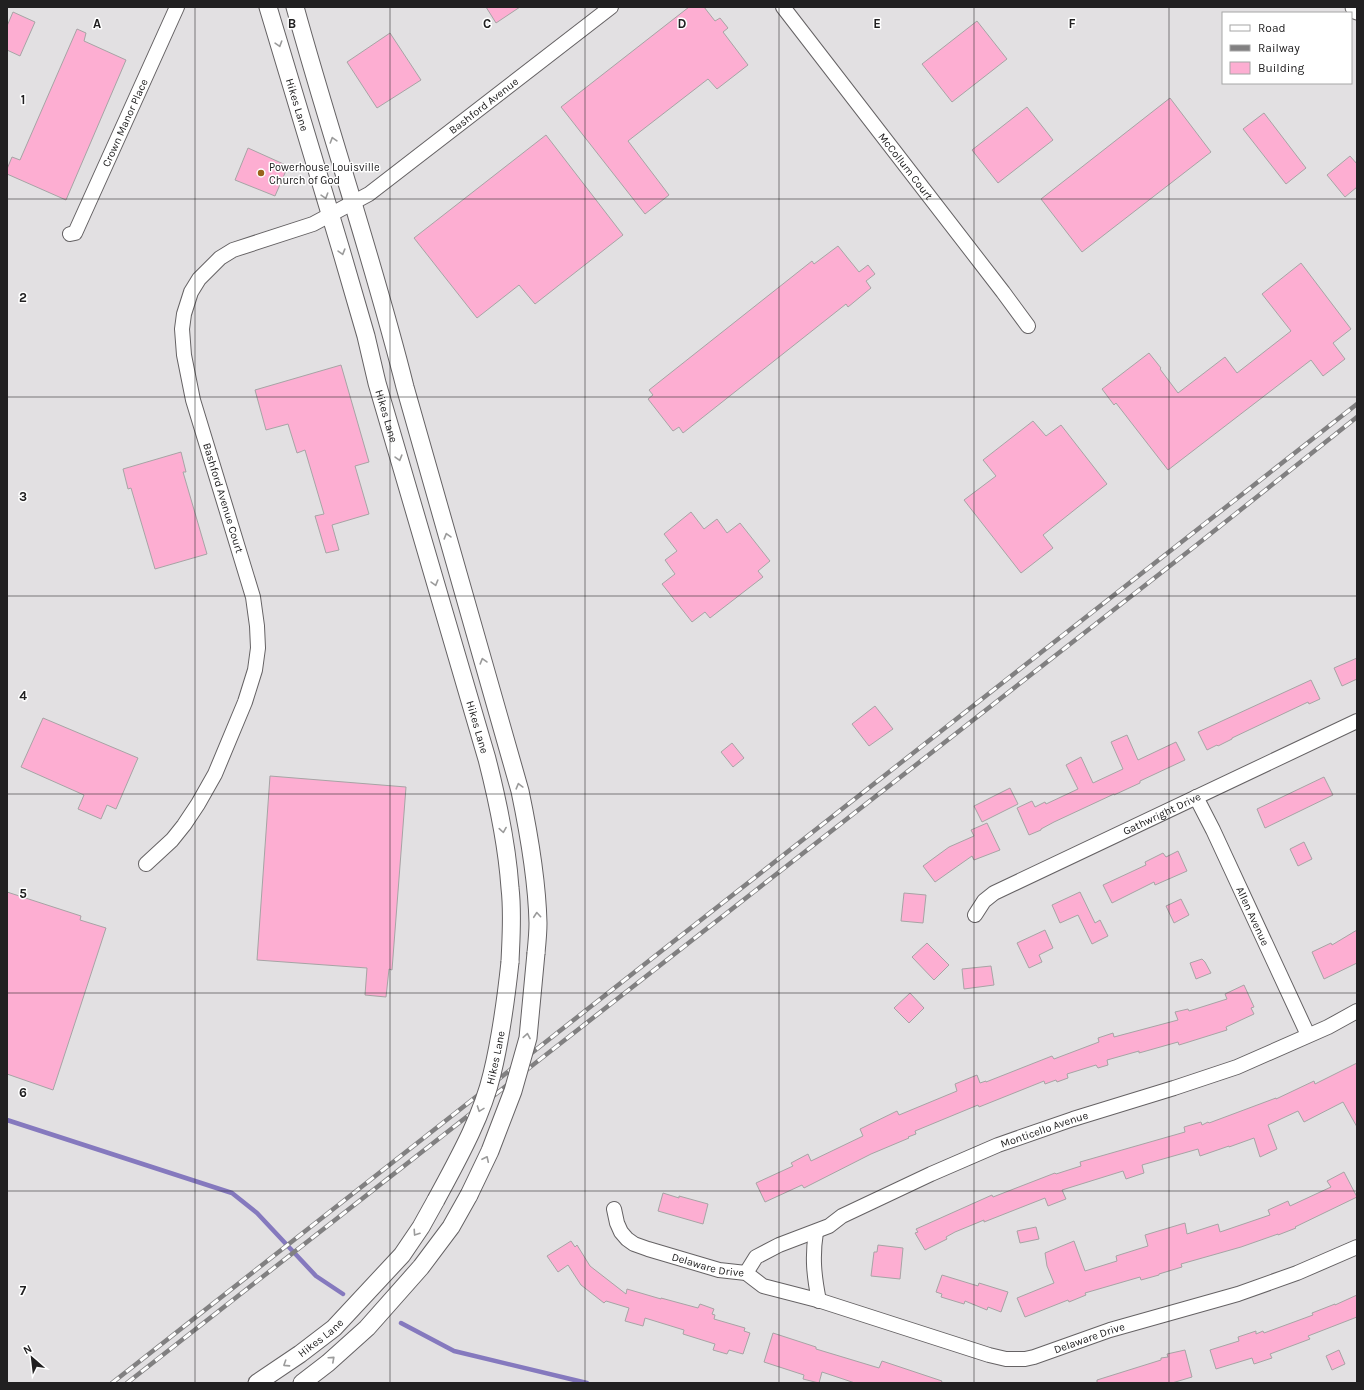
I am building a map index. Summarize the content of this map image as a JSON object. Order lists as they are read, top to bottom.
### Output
{
  "streets": {
    "street": [
      "Hikes Lane",
      "Bashford Avenue",
      "Crown Manor Place",
      "McCollum Court",
      "Bashford Avenue Court",
      "Gathwright Drive",
      "Allen Avenue",
      "Monticello Avenue",
      "Delaware Drive"
    ]
  },
  "crossings": [
    ["Hikes Lane", "Bashford Avenue"],
    ["Hikes Lane", "Bashford Avenue Court"],
    ["Bashford Avenue", "Bashford Avenue Court"],
    ["Gathwright Drive", "Allen Avenue"],
    ["Allen Avenue", "Monticello Avenue"],
    ["Monticello Avenue", "Delaware Drive"]
  ],
  "places": ["Powerhouse Louisville Church of God"],
  "legend": ["Road", "Railway", "Building"],
  "north": "top left",
  "grid": {
    "columns": [
      "A",
      "B",
      "C",
      "D",
      "E",
      "F"
    ],
    "rows": [
      "1",
      "2",
      "3",
      "4",
      "5",
      "6",
      "7"
    ]
  }
}
